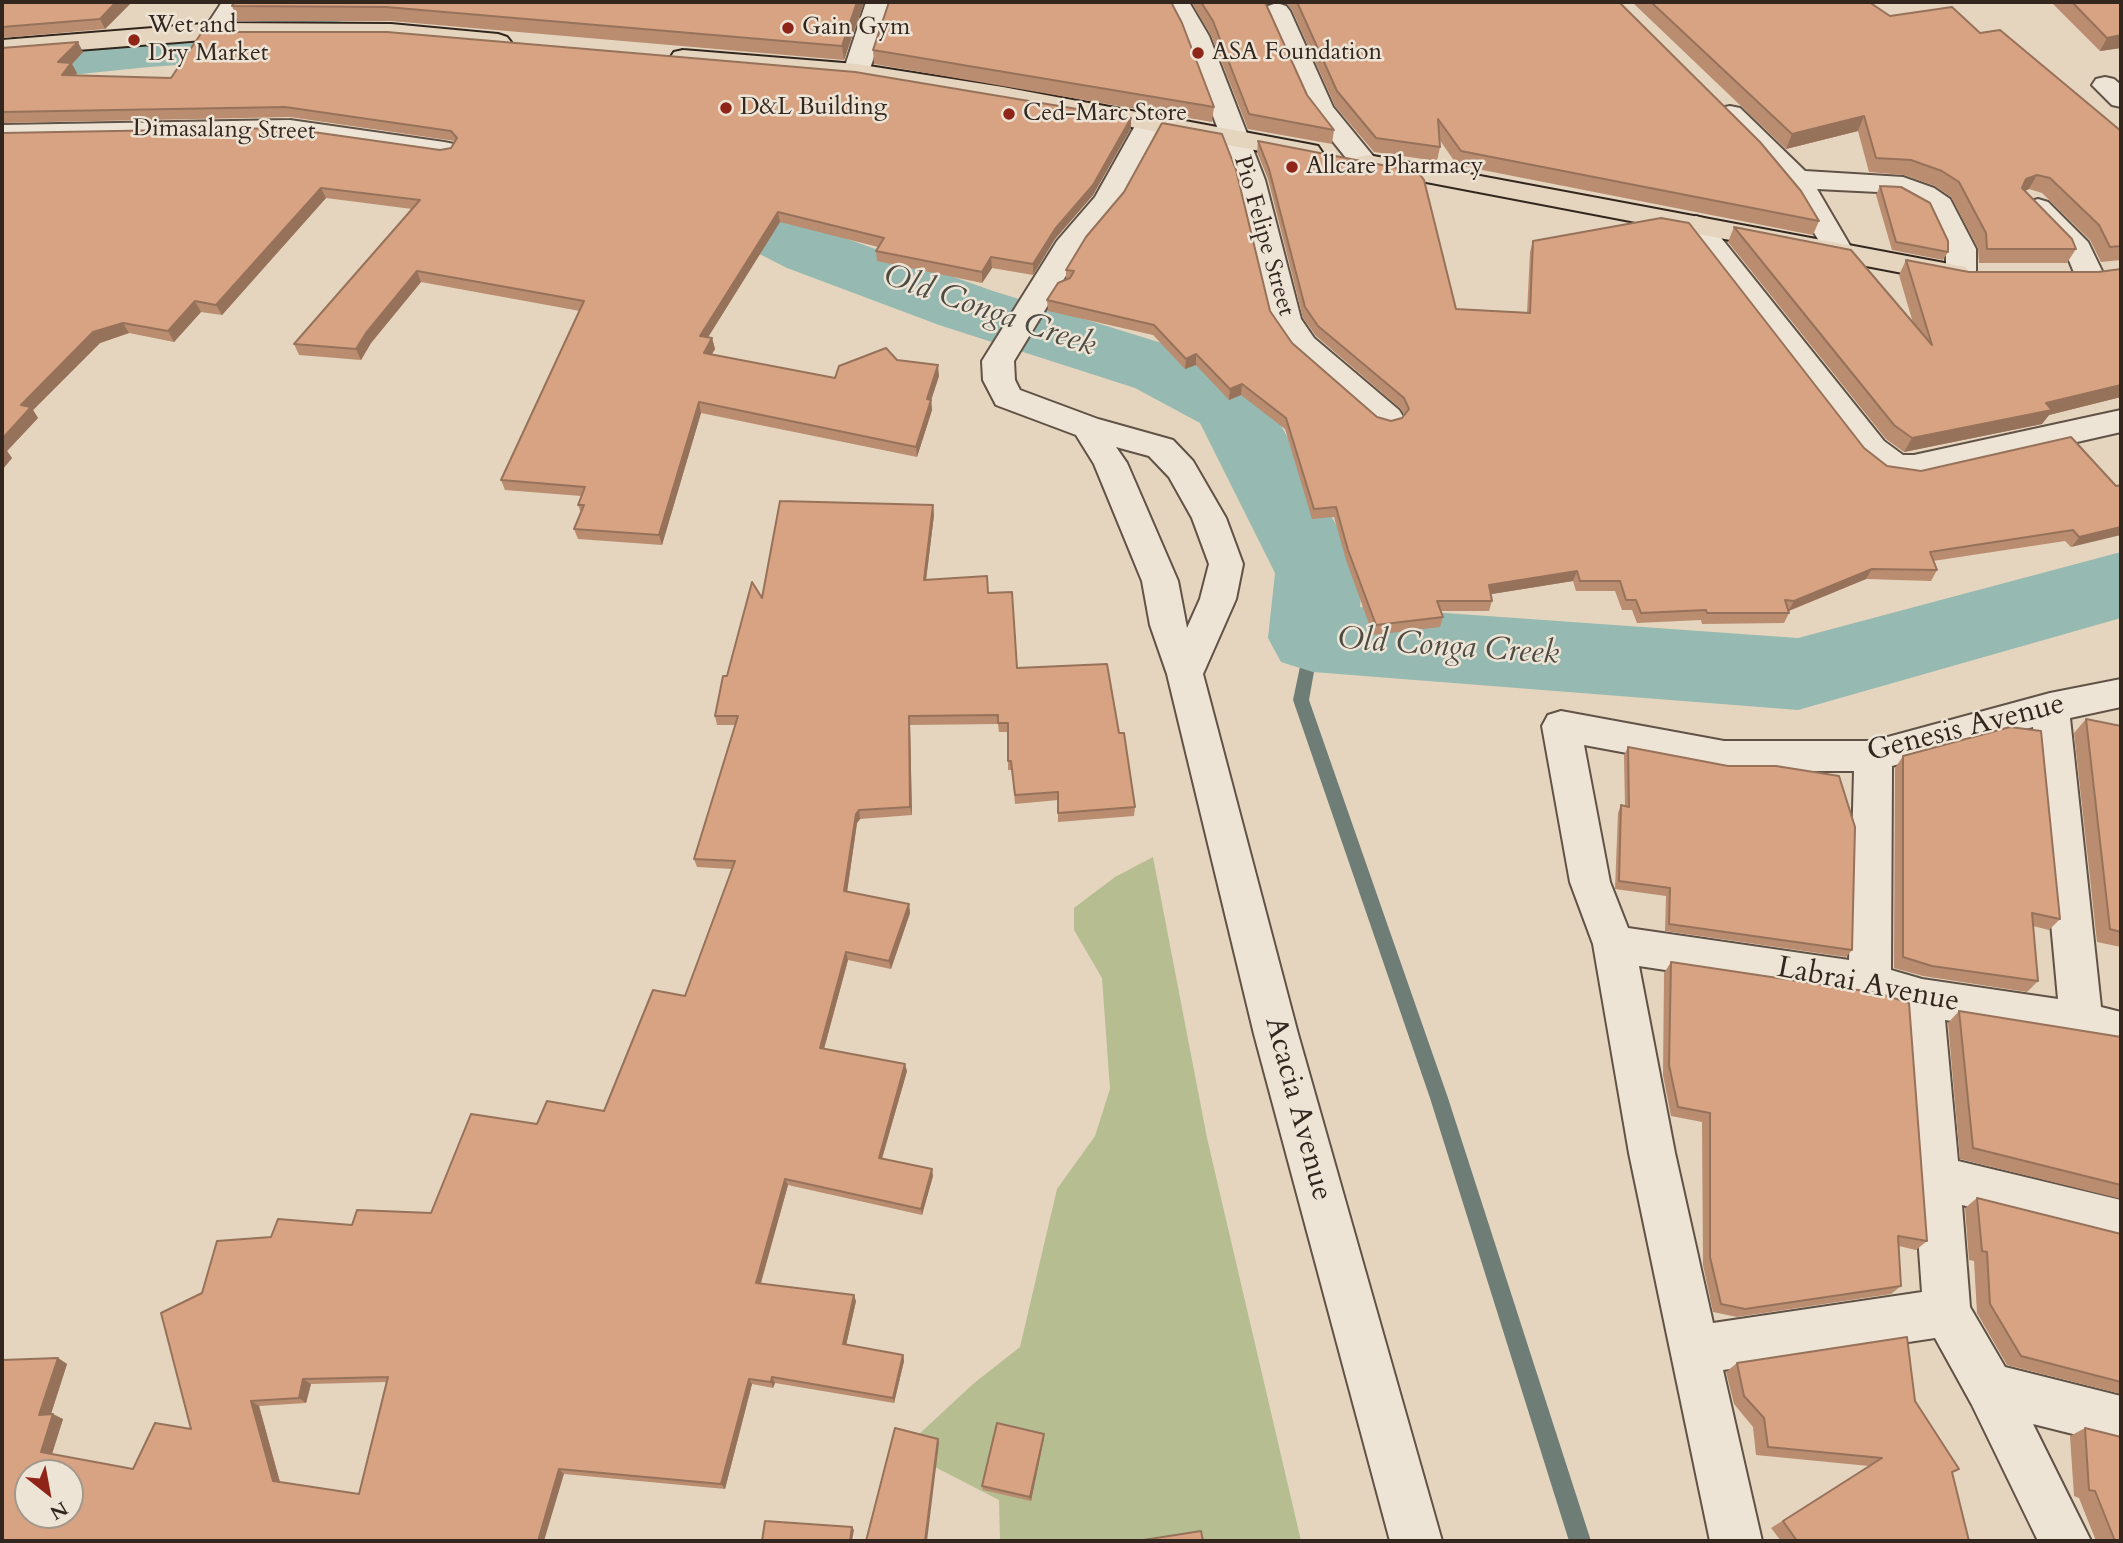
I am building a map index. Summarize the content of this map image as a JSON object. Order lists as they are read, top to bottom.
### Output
{
  "streets": {
    "street": [
      "Dimasalang Street",
      "Pio Felipe Street",
      "Genesis Avenue",
      "Labrai Avenue",
      "Acacia Avenue"
    ]
  },
  "crossings": [
    ["Genesis Avenue", "Labrai Avenue"]
  ],
  "water": ["Old Conga Creek"],
  "places": [
    "Gain Gym",
    "Wet and Dry Market",
    "ASA Foundation",
    "D&L Building",
    "Ced-Marc Store",
    "Allcare Pharmacy"
  ],
  "north": "bottom right"
}
